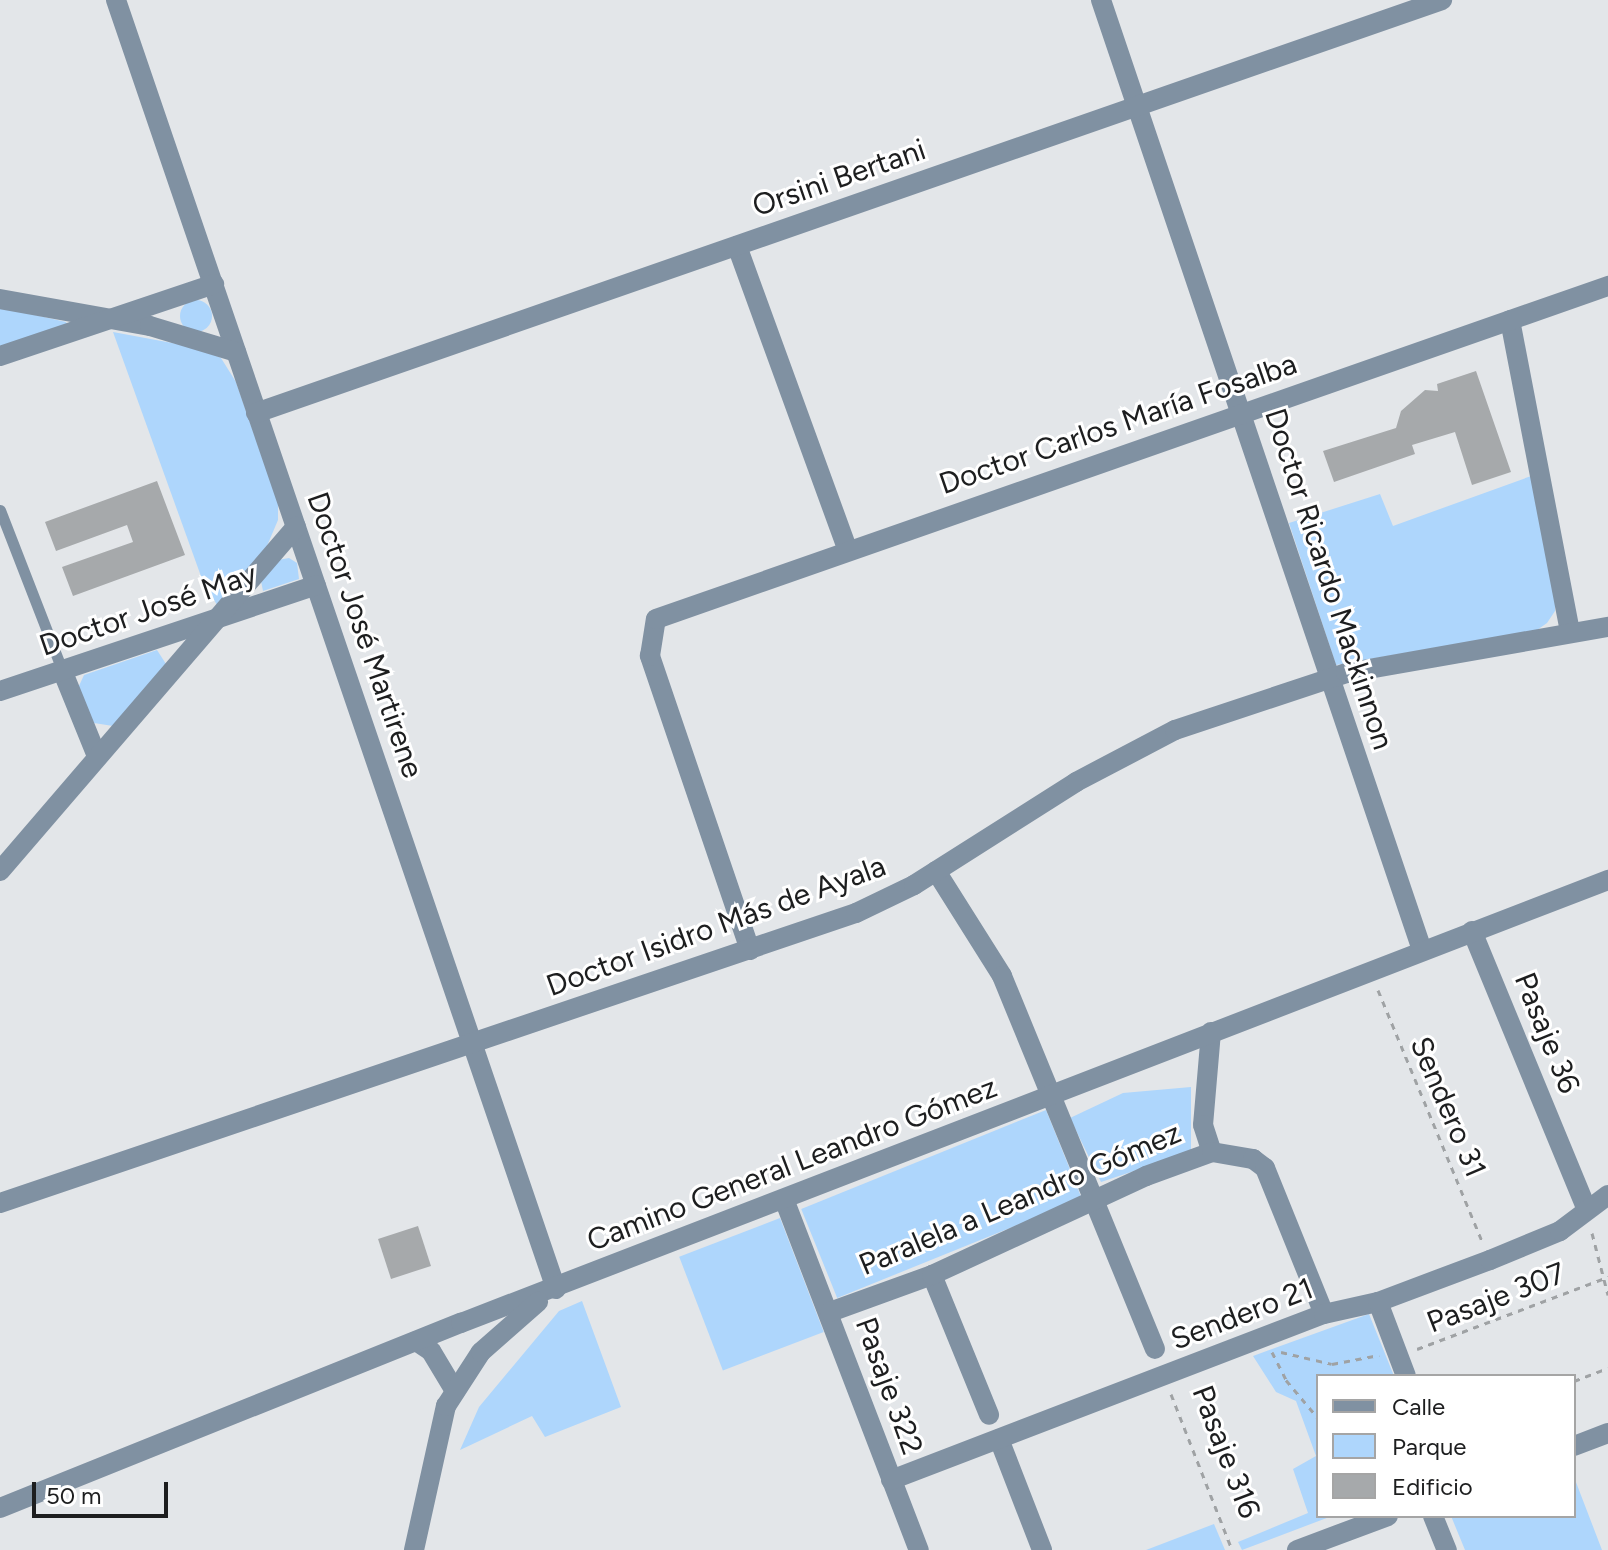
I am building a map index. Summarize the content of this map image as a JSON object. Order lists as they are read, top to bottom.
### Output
{
  "streets": {
    "street": [
      "Orsini Bertani",
      "Doctor Carlos María Fosalba",
      "Doctor Ricardo Mackinnon",
      "Doctor José May",
      "Doctor José Martirene",
      "Doctor Isidro Más de Ayala",
      "Pasaje 36",
      "Camino General Leandro Gómez",
      "Paralela a Leandro Gómez",
      "Sendero 21",
      "Pasaje 322"
    ],
    "path": ["Sendero 31", "Pasaje 307", "Pasaje 316"]
  },
  "crossings": [
    ["Orsini Bertani", "Doctor Ricardo Mackinnon"],
    ["Orsini Bertani", "Doctor José Martirene"],
    ["Doctor Carlos María Fosalba", "Doctor Ricardo Mackinnon"],
    ["Doctor Carlos María Fosalba", "Doctor Isidro Más de Ayala"],
    ["Doctor Ricardo Mackinnon", "Doctor Isidro Más de Ayala"],
    ["Doctor Ricardo Mackinnon", "Camino General Leandro Gómez"],
    ["Doctor José May", "Doctor José Martirene"],
    ["Doctor José Martirene", "Doctor Isidro Más de Ayala"],
    ["Doctor José Martirene", "Camino General Leandro Gómez"],
    ["Pasaje 36", "Camino General Leandro Gómez"],
    ["Pasaje 36", "Sendero 21"],
    ["Sendero 31", "Camino General Leandro Gómez"],
    ["Sendero 31", "Sendero 21"],
    ["Camino General Leandro Gómez", "Pasaje 322"],
    ["Paralela a Leandro Gómez", "Sendero 21"],
    ["Paralela a Leandro Gómez", "Pasaje 322"],
    ["Sendero 21", "Pasaje 322"],
    ["Sendero 21", "Pasaje 316"]
  ],
  "legend": ["Calle", "Parque", "Edificio"],
  "scale_bar": "50 m"
}
